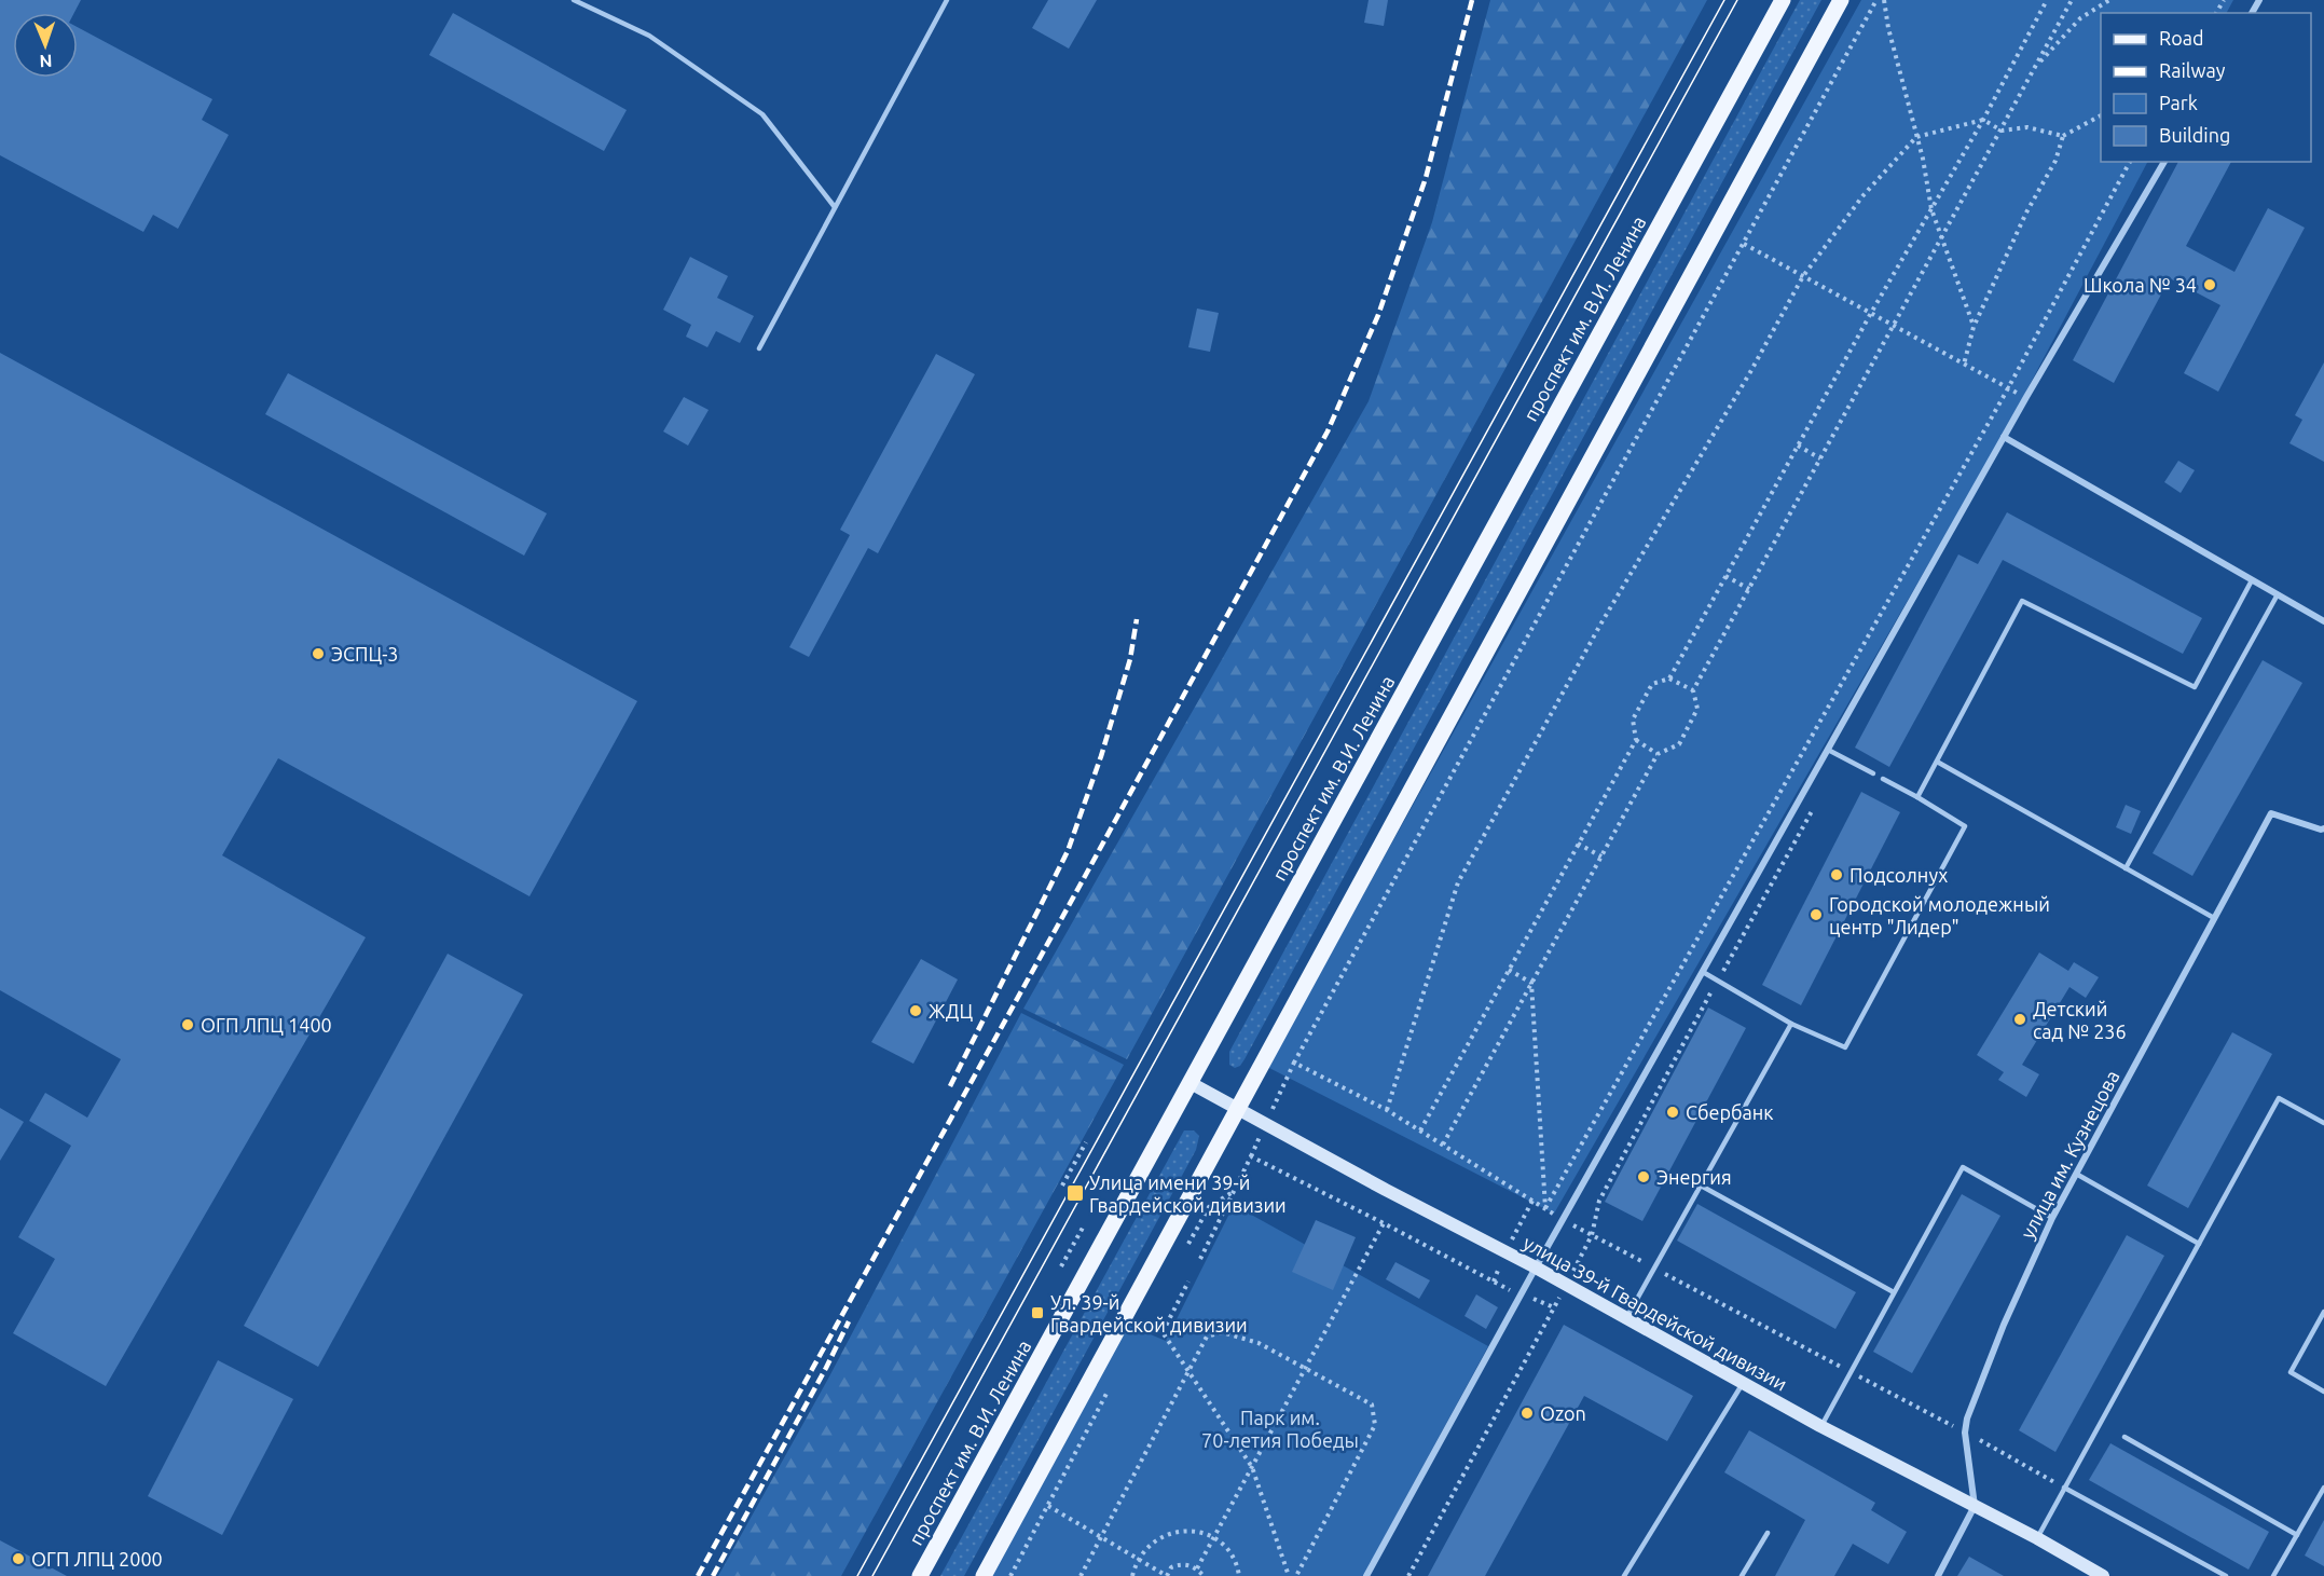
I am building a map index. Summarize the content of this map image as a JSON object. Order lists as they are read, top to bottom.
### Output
{
  "streets": {
    "main road": ["проспект им. В.И. Ленина", "улица 39-й Гвардейской дивизии"],
    "street": ["улица им. Кузнецова"]
  },
  "crossings": [
    ["проспект им. В.И. Ленина", "улица 39-й Гвардейской дивизии"]
  ],
  "parks": ["Парк им. 70-летия Победы"],
  "places": {
    "other": [
      "Школа № 34",
      "ЭСПЦ-3",
      "Подсолнух",
      "Городской молодежный центр \"Лидер\"",
      "ЖДЦ",
      "Детский сад № 236",
      "ОГП ЛПЦ 1400",
      "Сбербанк",
      "Энергия",
      "Ozon",
      "ОГП ЛПЦ 2000"
    ],
    "transit": ["Улица имени 39-й Гвардейской дивизии", "Ул. 39-й Гвардейской дивизии"]
  },
  "legend": [
    "Road",
    "Railway",
    "Park",
    "Building"
  ],
  "north": "bottom"
}
